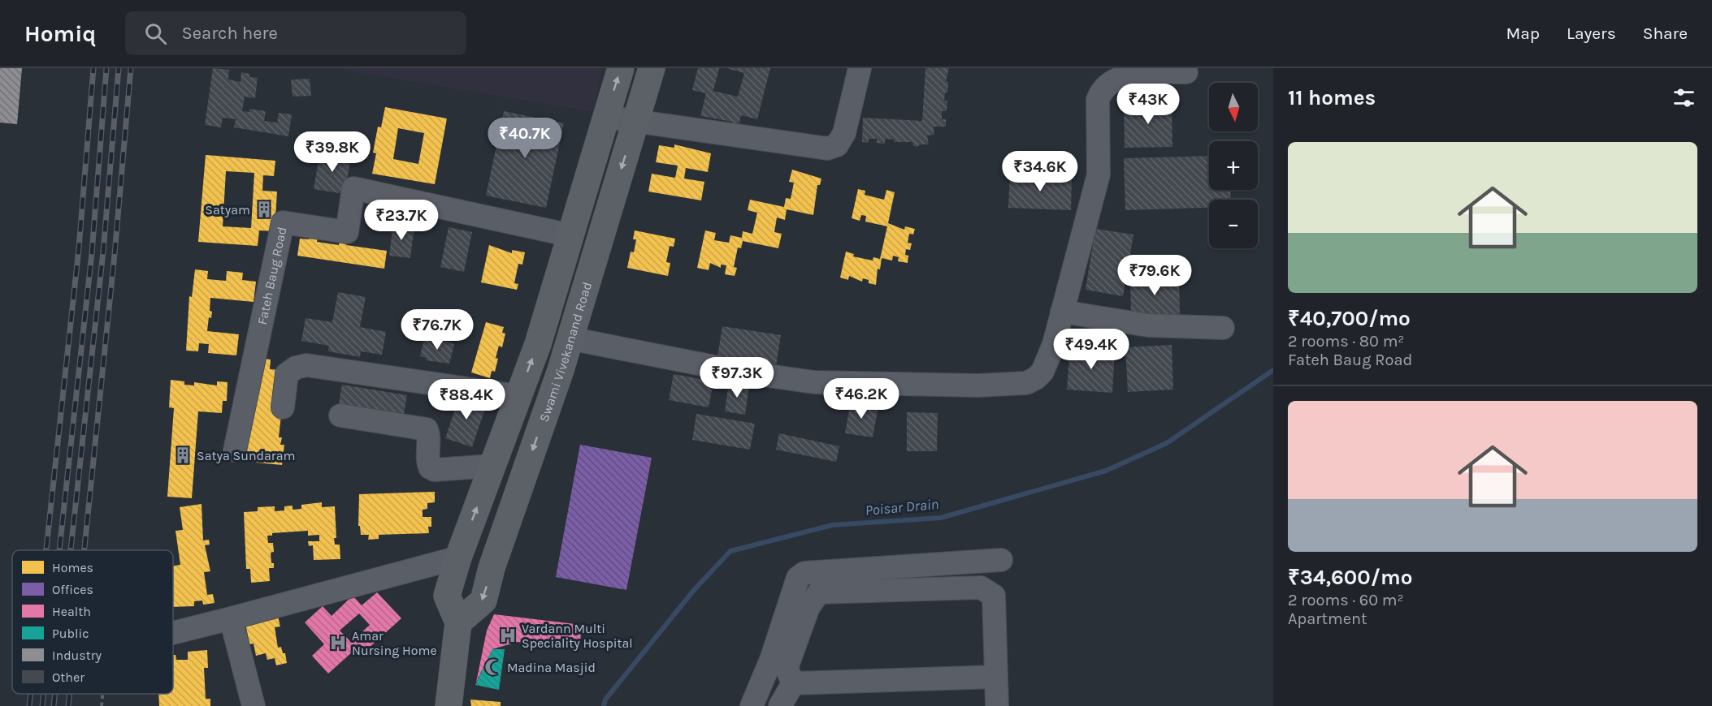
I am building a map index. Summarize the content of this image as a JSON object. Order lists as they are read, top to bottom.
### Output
{
  "streets": {
    "main road": ["Swami Vivekanand Road"],
    "street": ["Fateh Baug Road"]
  },
  "crossings": [
    ["Fateh Baug Road", "Swami Vivekanand Road"]
  ],
  "water": ["Poisar Drain"],
  "places": {
    "building": ["Satyam", "Satya Sundaram"],
    "hospital": ["Vardann Multi Speciality Hospital", "Amar Nursing Home"],
    "mosque": ["Madina Masjid"]
  },
  "legend": [
    "Homes",
    "Offices",
    "Health",
    "Public",
    "Industry",
    "Other"
  ],
  "north": "bottom",
  "page": {
    "header": "Homiq",
    "search": "Search here",
    "nav": ["Map", "Layers", "Share"],
    "heading": "11 homes",
    "map_buttons": ["+", "−"],
    "price": [
      "₹43K",
      "₹40.7K",
      "₹39.8K",
      "₹34.6K",
      "₹23.7K",
      "₹79.6K",
      "₹76.7K",
      "₹49.4K",
      "₹97.3K",
      "₹46.2K",
      "₹88.4K"
    ],
    "list": [
      {
        "name": "₹40,700/mo",
        "note": "2 rooms · 80 m² · Fateh Baug Road"
      },
      {
        "name": "₹34,600/mo",
        "note": "2 rooms · 60 m² · Apartment"
      }
    ]
  }
}
